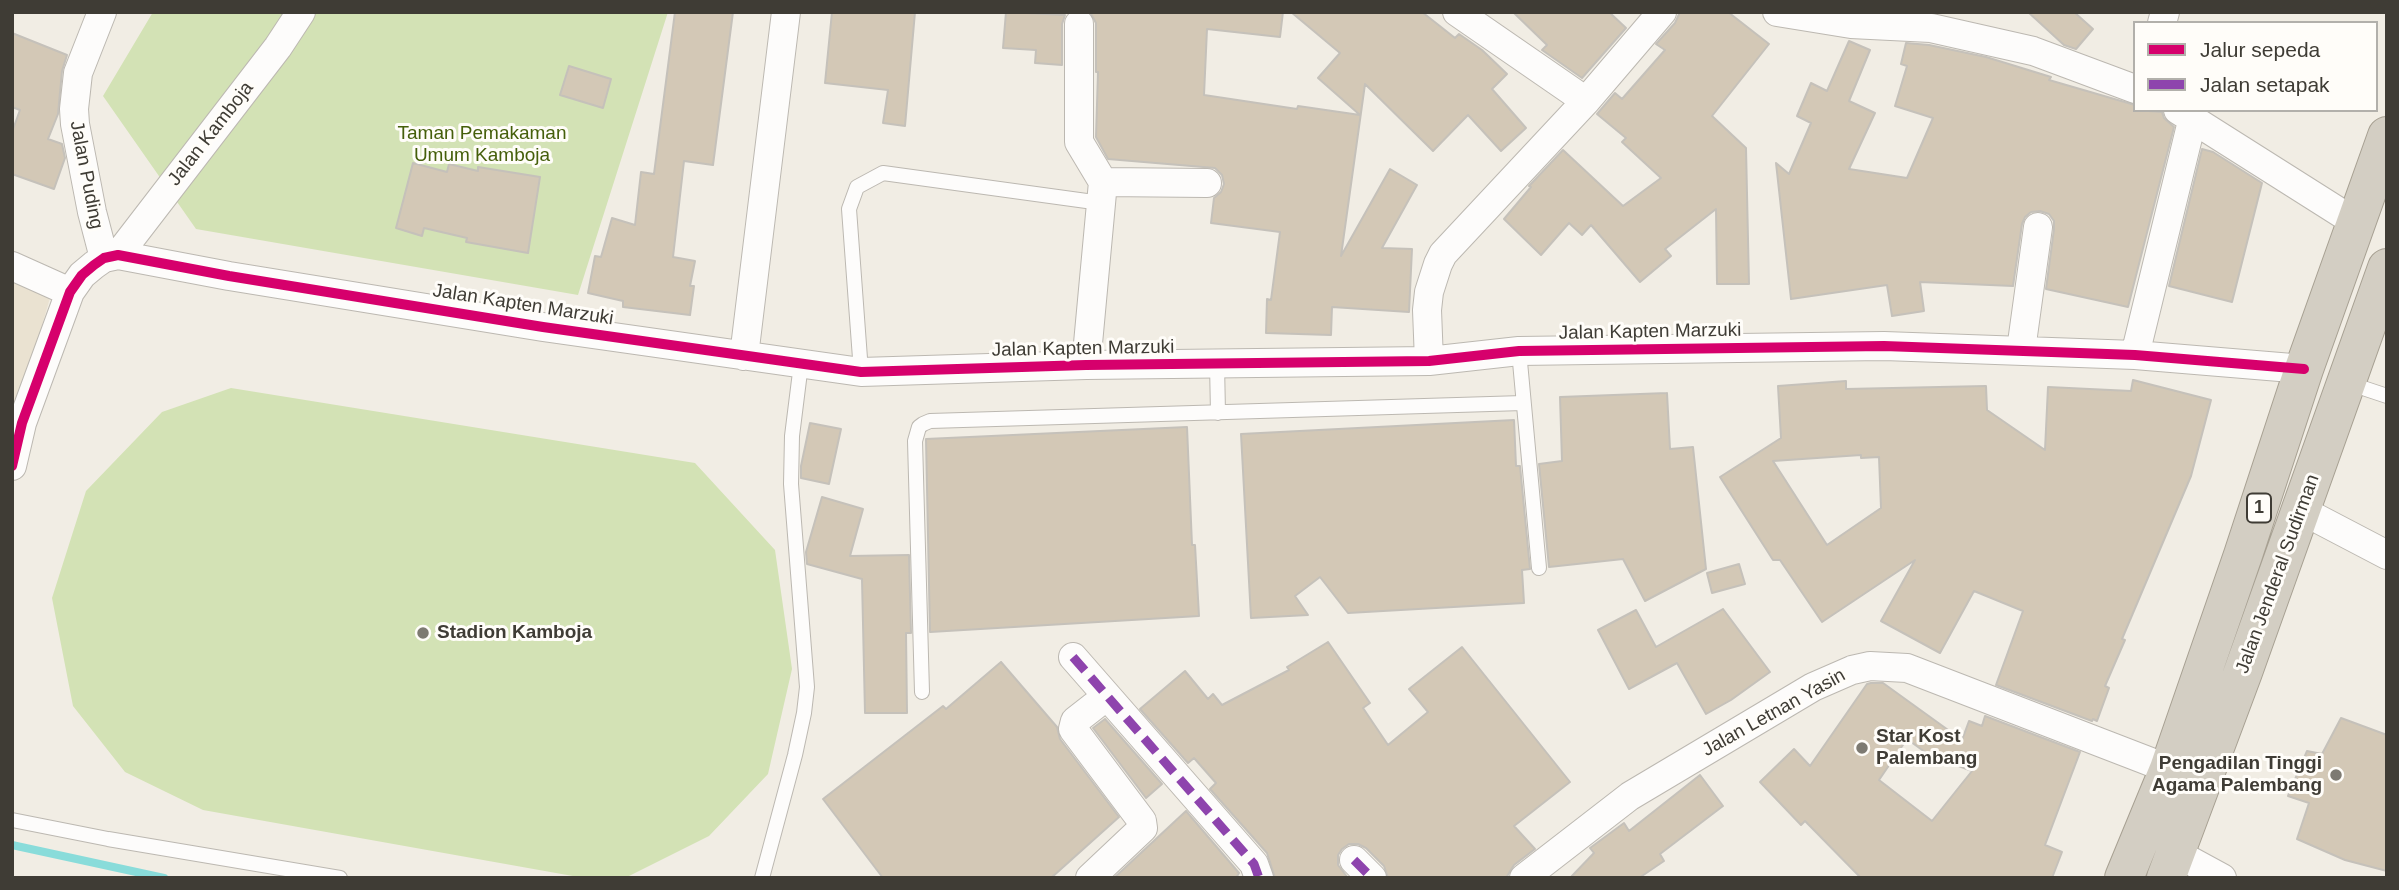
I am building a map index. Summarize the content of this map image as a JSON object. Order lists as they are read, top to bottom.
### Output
{
  "streets": {
    "highway": ["1", "Jalan Jenderal Sudirman"],
    "street": [
      "Jalan Kamboja",
      "Jalan Puding",
      "Jalan Kapten Marzuki",
      "Jalan Letnan Yasin"
    ]
  },
  "crossings": [
    ["Jalan Kamboja", "Jalan Puding"],
    ["Jalan Kamboja", "Jalan Kapten Marzuki"],
    ["Jalan Puding", "Jalan Kapten Marzuki"],
    ["Jalan Kapten Marzuki", "Jalan Jenderal Sudirman"],
    ["Jalan Jenderal Sudirman", "Jalan Letnan Yasin"]
  ],
  "parks": ["Taman Pemakaman Umum Kamboja"],
  "places": ["Stadion Kamboja", "Star Kost Palembang", "Pengadilan Tinggi Agama Palembang"],
  "legend": ["Jalur sepeda", "Jalan setapak"]
}
